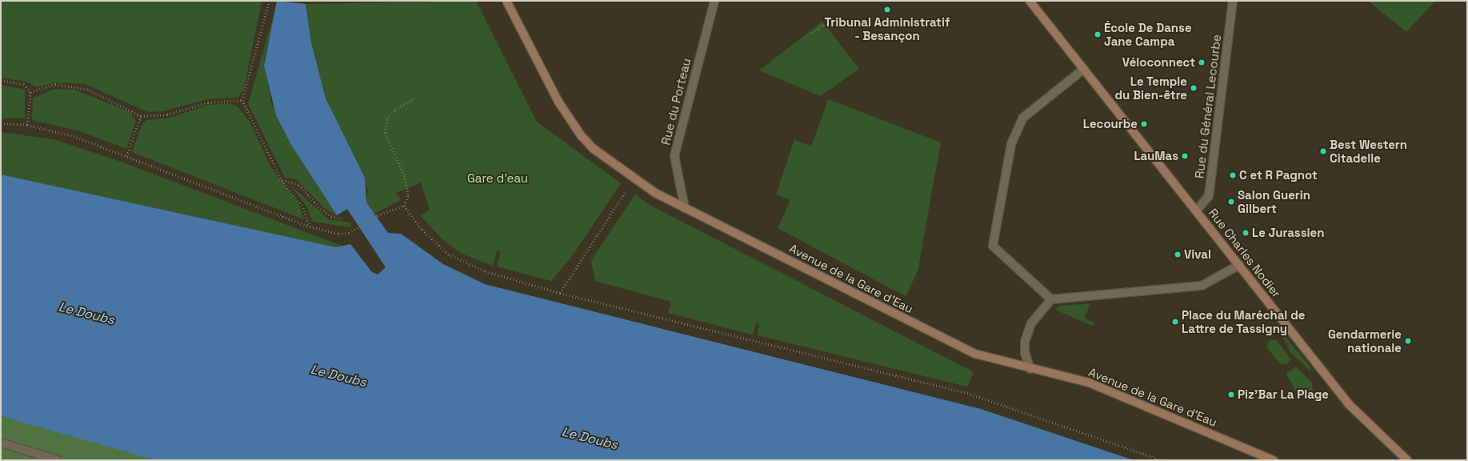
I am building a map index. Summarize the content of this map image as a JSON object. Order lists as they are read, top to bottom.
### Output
{
  "streets": {
    "main road": ["Rue Charles Nodier", "Avenue de la Gare d'Eau"],
    "street": ["Rue du Porteau", "Rue du Général Lecourbe"]
  },
  "crossings": [
    ["Rue du Porteau", "Avenue de la Gare d'Eau"],
    ["Rue du Général Lecourbe", "Rue Charles Nodier"]
  ],
  "water": ["Le Doubs"],
  "parks": ["Gare d'eau"],
  "places": [
    "Tribunal Administratif - Besançon",
    "École De Danse Jane Campa",
    "Véloconnect",
    "Le Temple du Bien-être",
    "Lecourbe",
    "Best Western Citadelle",
    "LauMas",
    "C et R Pagnot",
    "Salon Guerin Gilbert",
    "Le Jurassien",
    "Vival",
    "Place du Maréchal de Lattre de Tassigny",
    "Gendarmerie nationale",
    "Piz'Bar La Plage"
  ]
}
